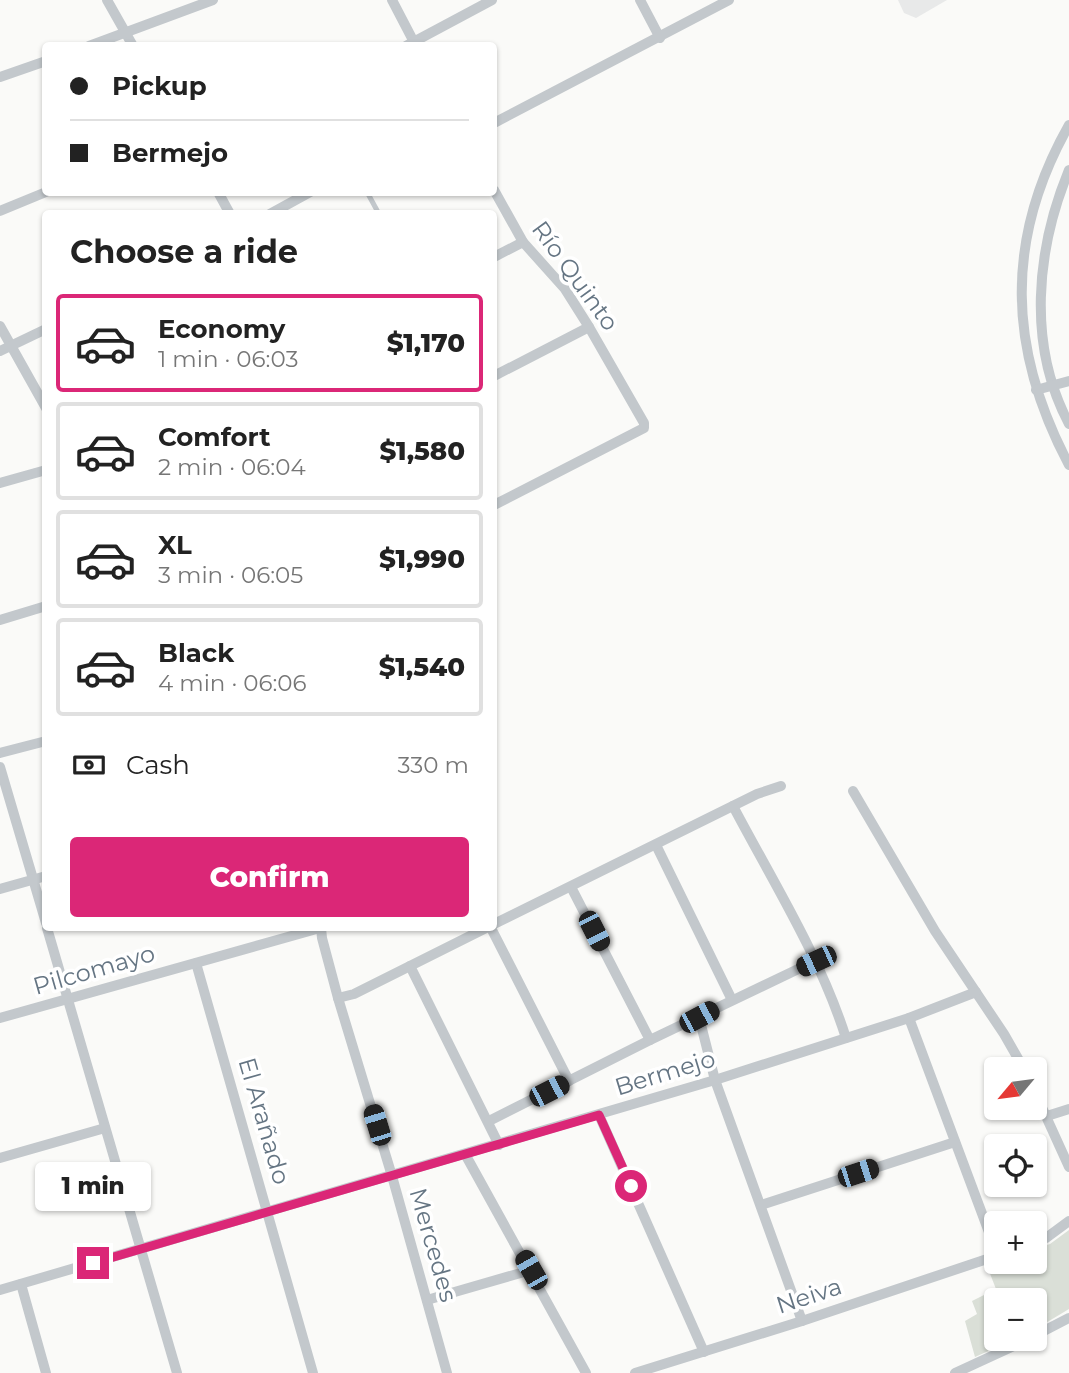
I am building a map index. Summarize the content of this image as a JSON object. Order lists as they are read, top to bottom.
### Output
{
  "streets": {
    "street": [
      "Río Quinto",
      "Pilcomayo",
      "Bermejo",
      "El Arañado",
      "Mercedes",
      "Neiva"
    ]
  },
  "crossings": [
    ["Pilcomayo", "El Arañado"],
    ["Bermejo", "El Arañado"],
    ["Bermejo", "Mercedes"]
  ],
  "north": "bottom left",
  "page": {
    "banner": ["Pickup", "Bermejo"],
    "heading": "Choose a ride",
    "list": [
      {
        "name": "Economy",
        "note": "1 min · 06:03",
        "value": "$1,170"
      },
      {
        "name": "Comfort",
        "note": "2 min · 06:04",
        "value": "$1,580"
      },
      {
        "name": "XL",
        "note": "3 min · 06:05",
        "value": "$1,990"
      },
      {
        "name": "Black",
        "note": "4 min · 06:06",
        "value": "$1,540"
      }
    ],
    "pay": ["Cash", "330 m"],
    "buttons": "Confirm",
    "map_buttons": ["+", "−"],
    "bubble": "1 min"
  }
}
